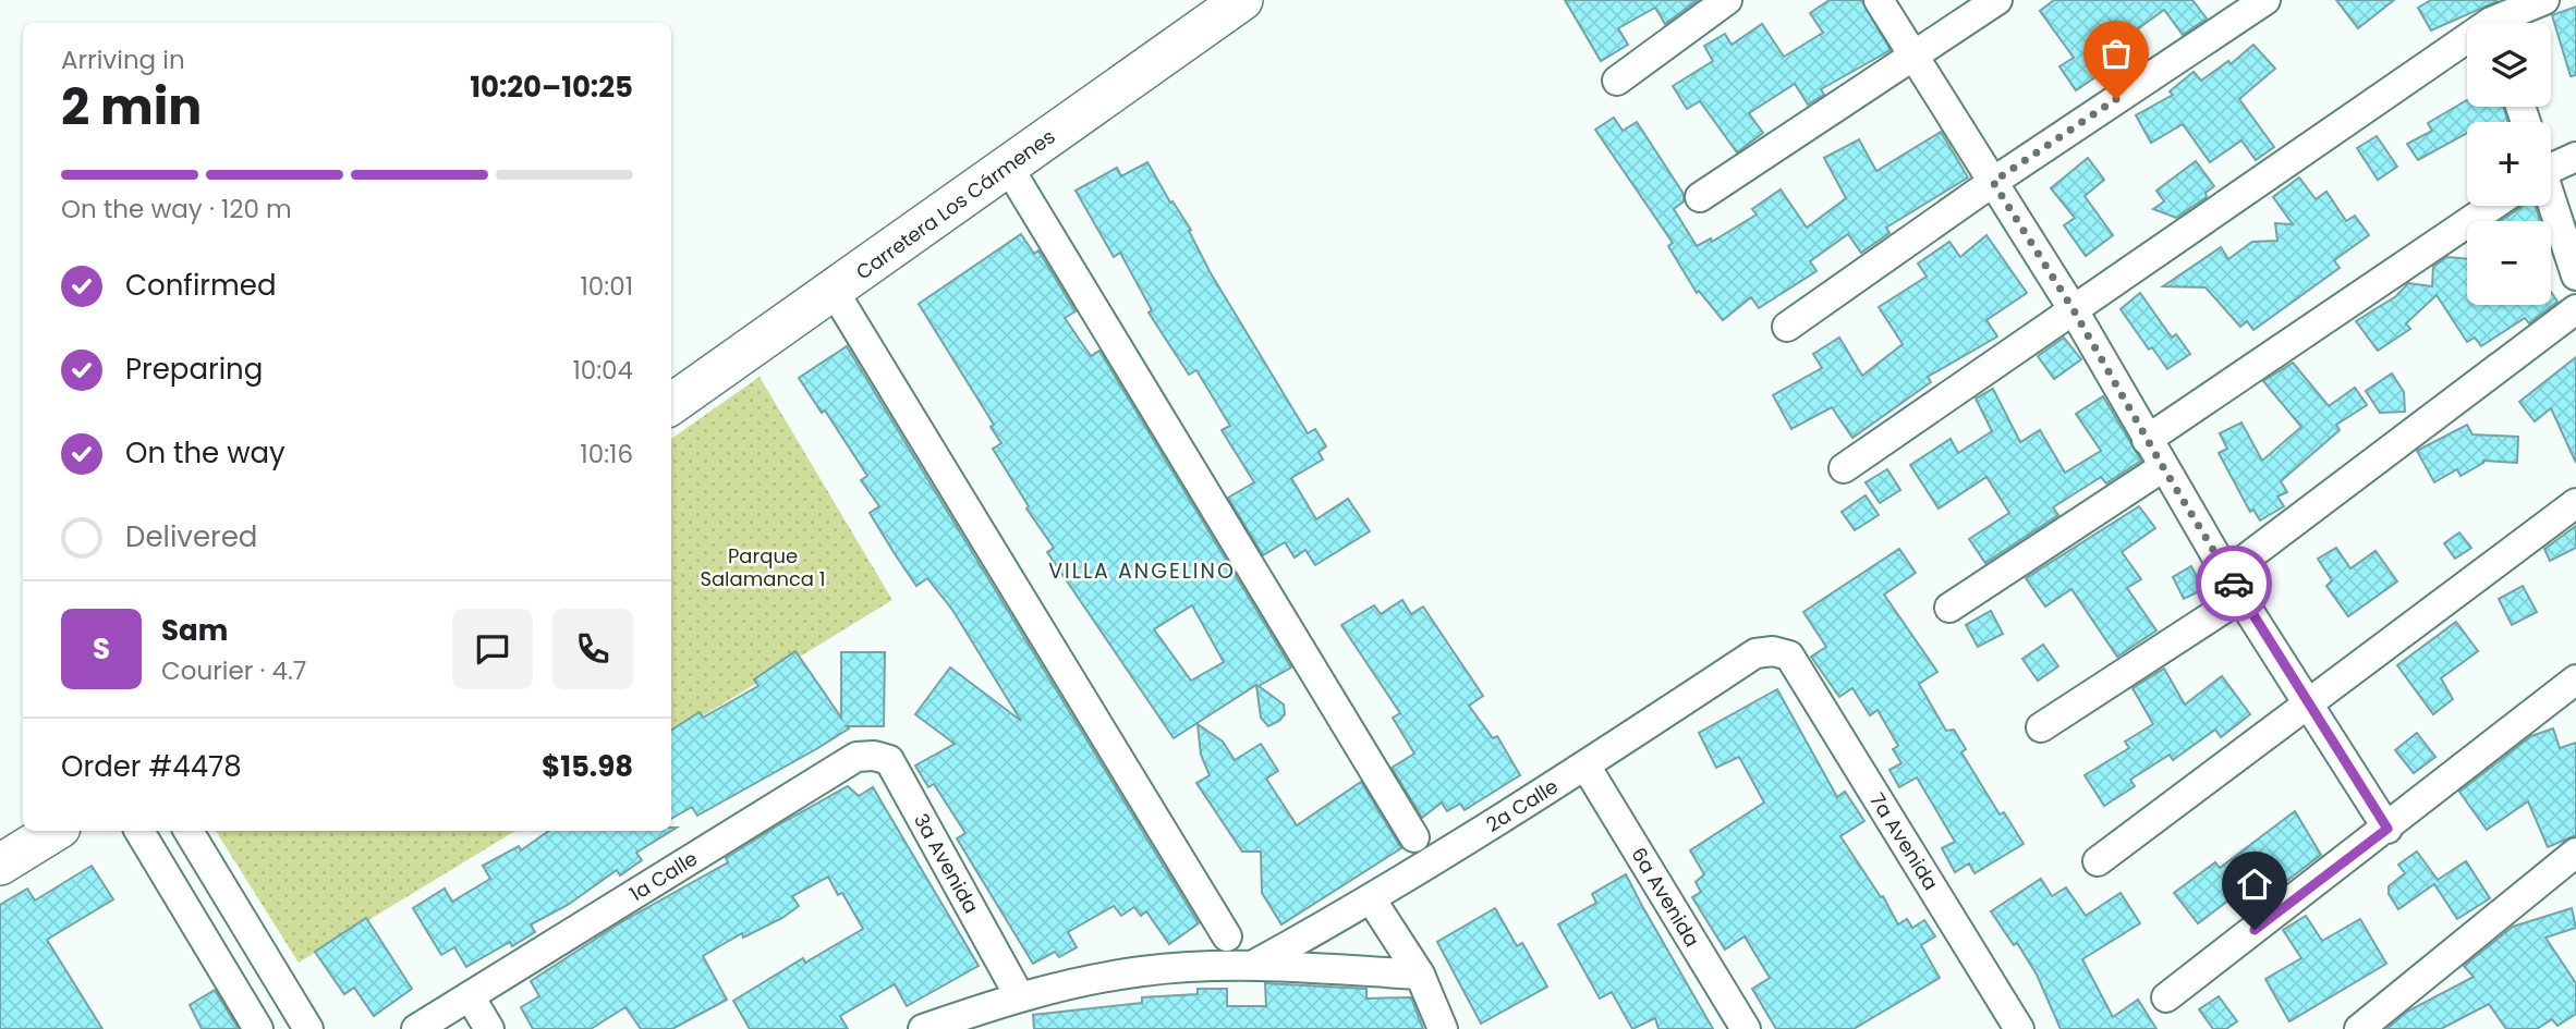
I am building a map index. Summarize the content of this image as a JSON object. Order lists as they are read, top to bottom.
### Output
{
  "streets": {
    "main road": ["Carretera Los Cármenes"],
    "street": [
      "2a Calle",
      "7a Avenida",
      "3a Avenida",
      "1a Calle",
      "6a Avenida"
    ]
  },
  "crossings": [
    ["2a Calle", "7a Avenida"],
    ["2a Calle", "3a Avenida"],
    ["2a Calle", "6a Avenida"],
    ["3a Avenida", "1a Calle"]
  ],
  "districts": ["VILLA ANGELINO"],
  "parks": ["Parque Salamanca 1"],
  "page": {
    "map_buttons": ["+", "−"],
    "heading": ["2 min", "Arriving in", "10:20–10:25"],
    "panel": [
      "Sam",
      "Courier · 4.7",
      "Order #4478",
      "$15.98"
    ],
    "bar": "On the way · 120 m",
    "list": [
      ["Confirmed", "10:01"],
      ["Preparing", "10:04"],
      ["On the way", "10:16"],
      "Delivered"
    ],
    "round": "S"
  }
}
